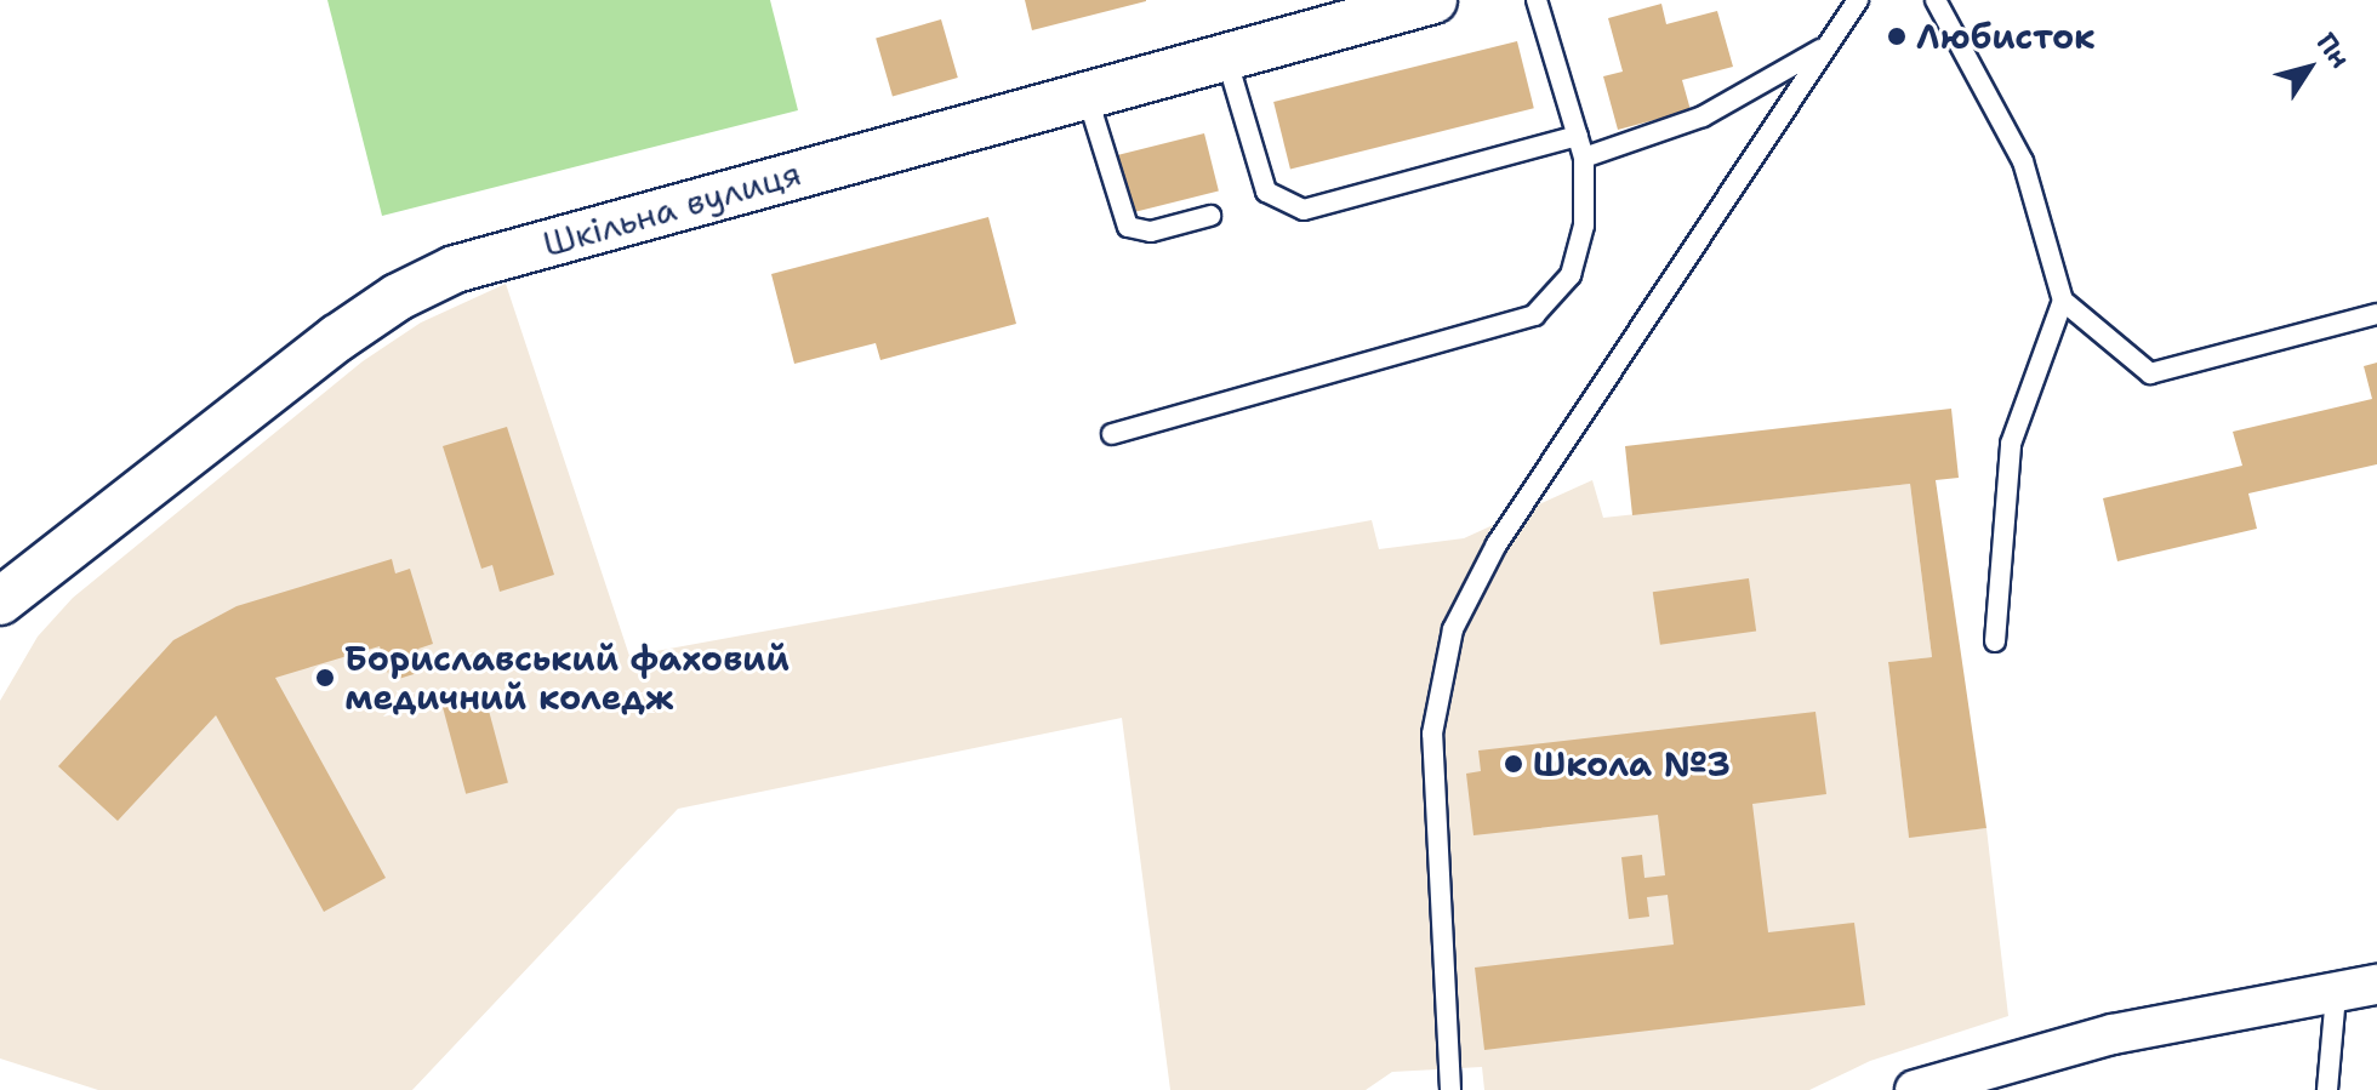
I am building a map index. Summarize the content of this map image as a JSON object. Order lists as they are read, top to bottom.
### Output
{
  "streets": {
    "street": ["Шкільна вулиця"]
  },
  "places": ["Любисток", "Бориславський фаховий медичний коледж", "Школа №3"],
  "north": "top right"
}
